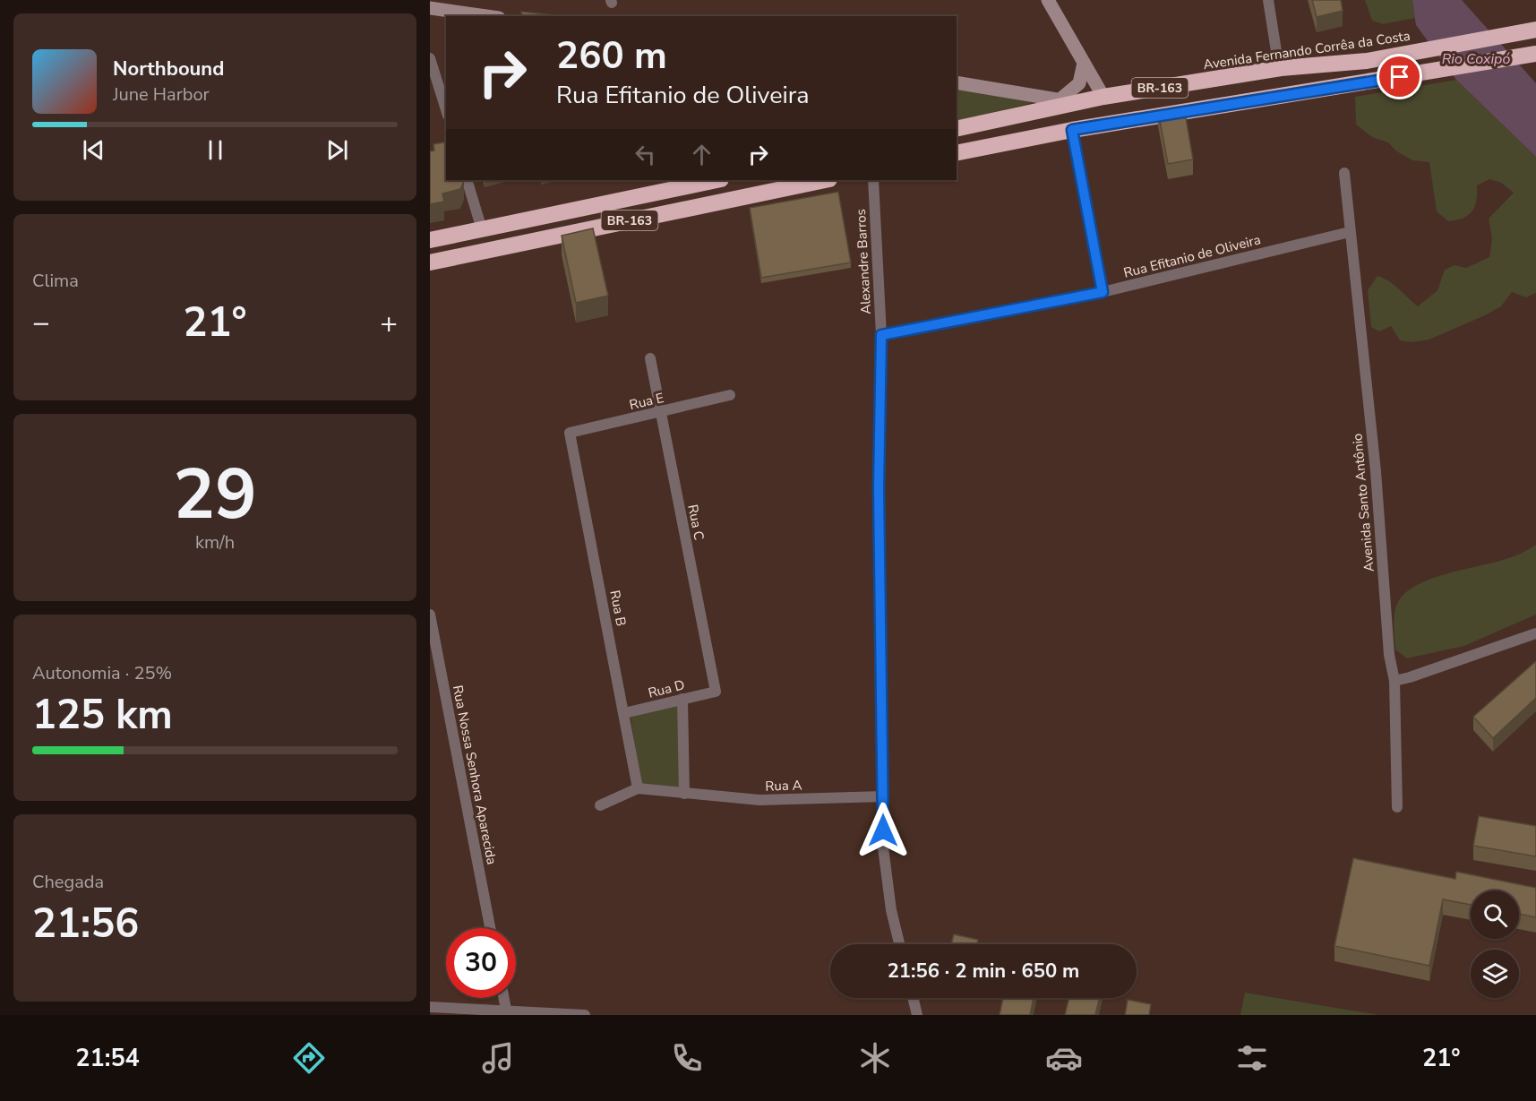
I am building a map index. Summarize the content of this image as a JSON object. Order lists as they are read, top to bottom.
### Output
{
  "streets": {
    "highway": ["Avenida Fernando Corrêa da Costa", "BR-163"],
    "street": [
      "Rua Efitanio de Oliveira",
      "Alexandre Barros",
      "Rua E",
      "Avenida Santo Antônio",
      "Rua C",
      "Rua B",
      "Rua D",
      "Rua Nossa Senhora Aparecida",
      "Rua A"
    ]
  },
  "crossings": [
    ["Rua Efitanio de Oliveira", "Alexandre Barros"],
    ["Rua Efitanio de Oliveira", "Avenida Santo Antônio"],
    ["Alexandre Barros", "Rua A"],
    ["Rua E", "Rua C"],
    ["Rua E", "Rua B"],
    ["Rua C", "Rua D"],
    ["Rua B", "Rua D"],
    ["Rua B", "Rua A"]
  ],
  "water": ["Rio Coxipó"],
  "page": {
    "turn": ["260 m", "Rua Efitanio de Oliveira"],
    "song": ["Northbound", "June Harbor"],
    "tile": [
      "Clima",
      ["29", "km/h"],
      ["Autonomia · 25%", "125 km"],
      ["Chegada", "21:56"]
    ],
    "heat": ["−", "21°", "+"],
    "limit": "30",
    "trip": "21:56 · 2 min · 650 m",
    "tabs": ["21:54", "21°"]
  }
}
